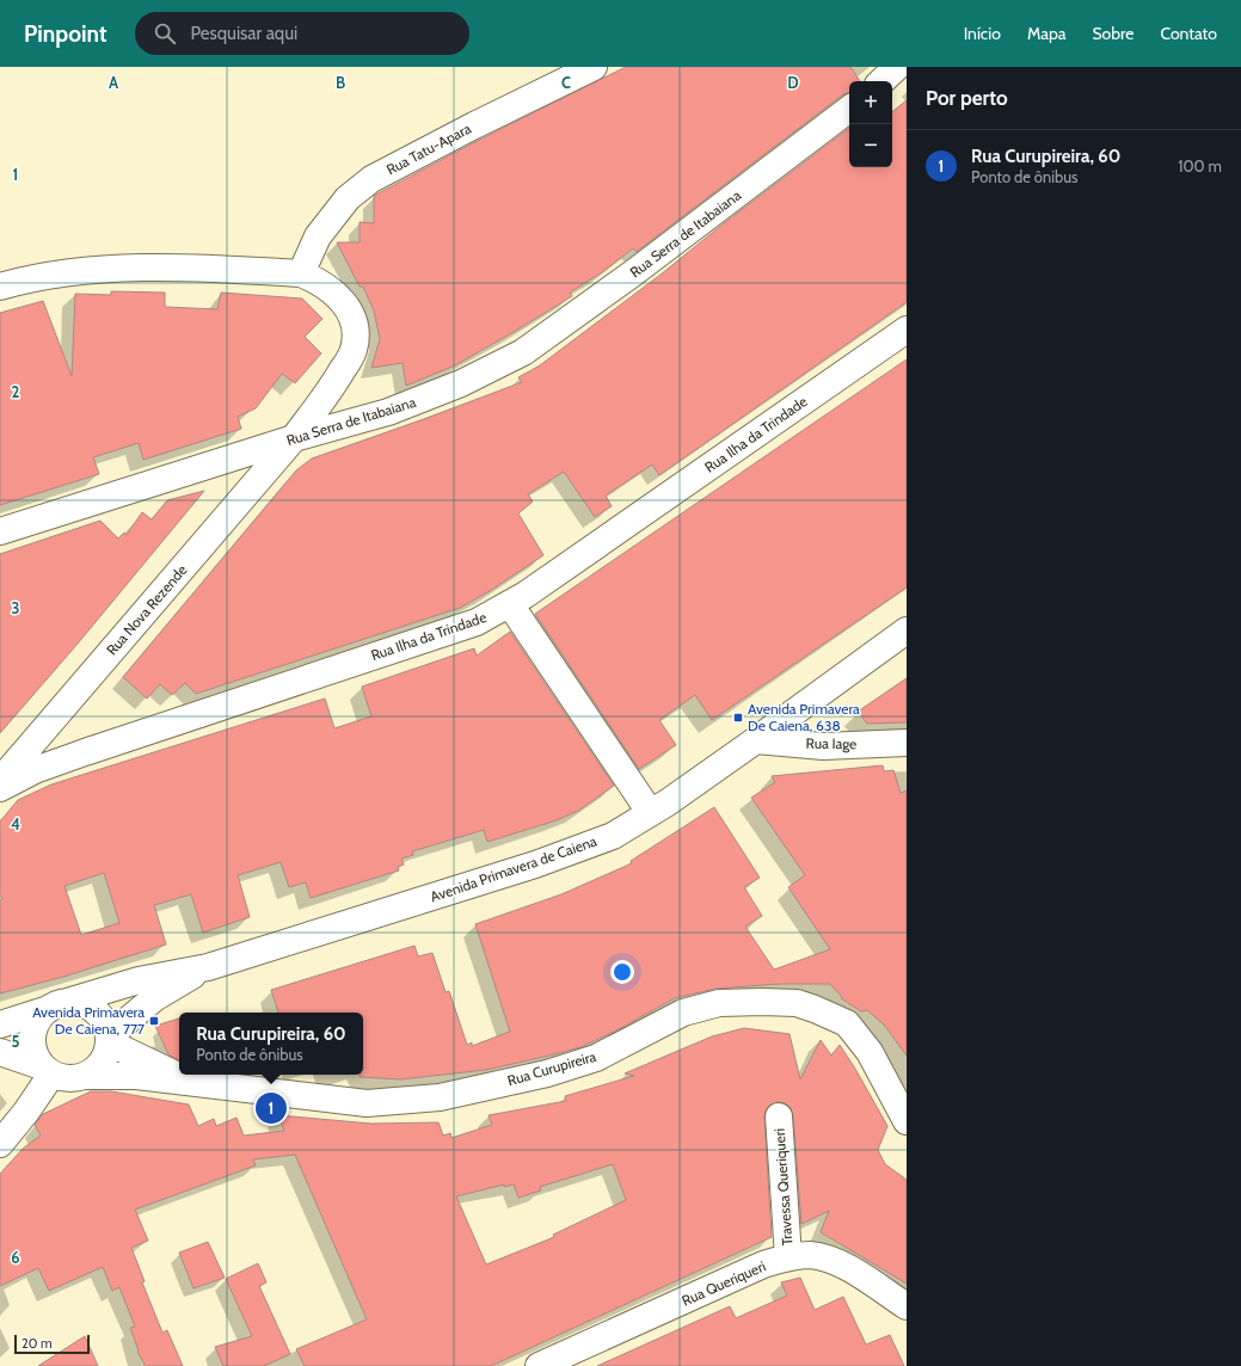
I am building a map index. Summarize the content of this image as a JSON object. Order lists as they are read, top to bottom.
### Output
{
  "streets": {
    "street": [
      "Rua Tatu-Apara",
      "Rua Serra de Itabaiana",
      "Rua Ilha da Trindade",
      "Rua Nova Rezende",
      "Rua Iage",
      "Avenida Primavera de Caiena",
      "Rua Curupireira",
      "Travessa Queriqueri",
      "Rua Queriqueri"
    ]
  },
  "crossings": [
    ["Rua Tatu-Apara", "Rua Nova Rezende"],
    ["Rua Serra de Itabaiana", "Rua Nova Rezende"],
    ["Rua Iage", "Avenida Primavera de Caiena"],
    ["Avenida Primavera de Caiena", "Rua Curupireira"],
    ["Travessa Queriqueri", "Rua Queriqueri"]
  ],
  "places": {
    "transit": ["Avenida Primavera De Caiena, 638", "Avenida Primavera De Caiena, 777"]
  },
  "scale_bar": "20 m",
  "page": {
    "header": "Pinpoint",
    "search": "Pesquisar aqui",
    "nav": [
      "Início",
      "Mapa",
      "Sobre",
      "Contato"
    ],
    "heading": "Por perto",
    "map_buttons": ["+", "−"],
    "list": [
      {
        "mark": "1",
        "name": "Rua Curupireira, 60",
        "note": "Ponto de ônibus",
        "value": "100 m"
      }
    ],
    "popup": ["Rua Curupireira, 60", "Ponto de ônibus"],
    "pins": "1",
    "scale": "20 m"
  },
  "grid": {
    "columns": [
      "A",
      "B",
      "C",
      "D"
    ],
    "rows": [
      "1",
      "2",
      "3",
      "4",
      "5",
      "6"
    ]
  }
}
